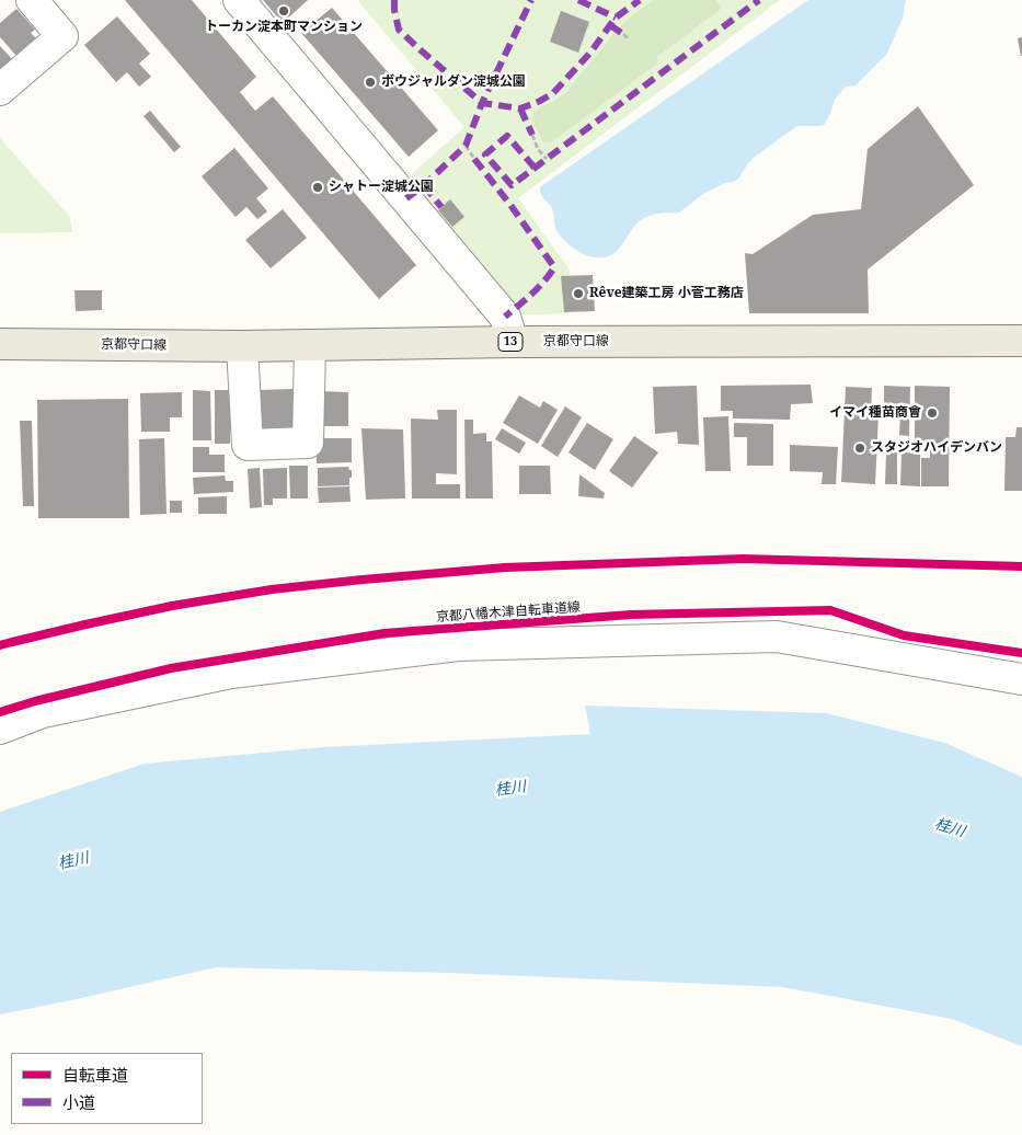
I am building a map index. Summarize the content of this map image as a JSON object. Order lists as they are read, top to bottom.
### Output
{
  "streets": {
    "main road": ["13", "京都守口線"],
    "cycle path": ["京都八幡木津自転車道線"]
  },
  "water": ["桂川"],
  "places": [
    "トーカン淀本町マンション",
    "ボウジャルダン淀城公園",
    "シャトー淀城公園",
    "Rêve建築工房 小菅工務店",
    "イマイ種苗商會",
    "スタジオハイデンバン"
  ],
  "legend": ["自転車道", "小道"]
}
